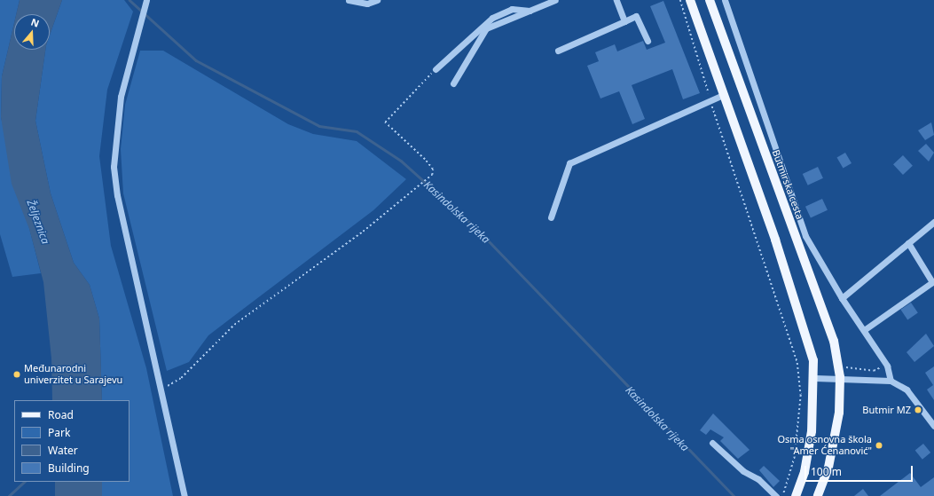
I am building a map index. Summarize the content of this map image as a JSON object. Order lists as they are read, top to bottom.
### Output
{
  "streets": {
    "main road": ["Butmirska cesta"]
  },
  "water": ["Kasindolska rijeka", "Željeznica"],
  "places": ["Međunarodni univerzitet u Sarajevu", "Butmir MZ", "Osma osnovna škola \"Amer Ćenanović\""],
  "legend": [
    "Road",
    "Park",
    "Water",
    "Building"
  ],
  "scale_bar": "100 m",
  "north": "top"
}
